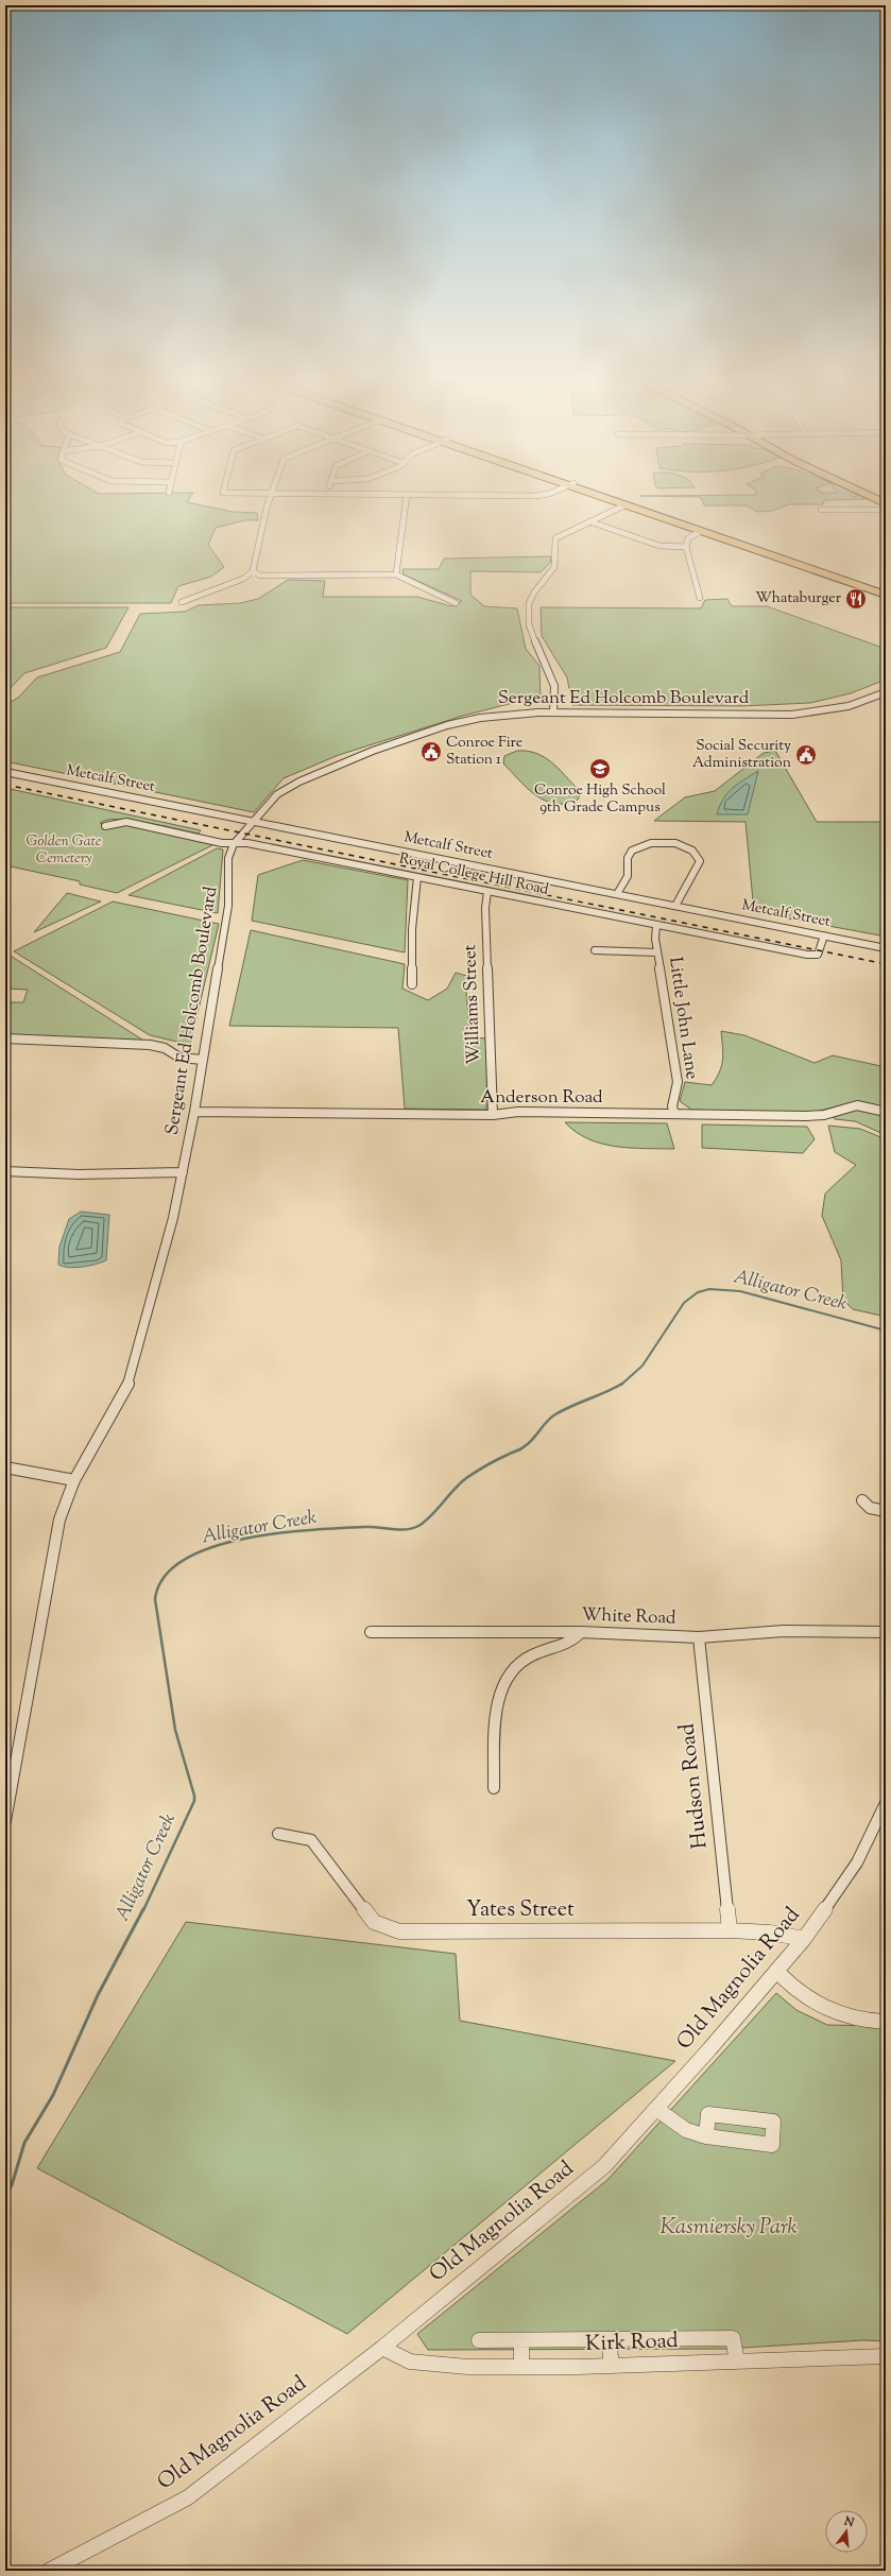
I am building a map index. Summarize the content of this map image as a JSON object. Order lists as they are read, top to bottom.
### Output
{
  "streets": {
    "street": [
      "Sergeant Ed Holcomb Boulevard",
      "Metcalf Street",
      "Royal College Hill Road",
      "Williams Street",
      "Little John Lane",
      "Anderson Road",
      "White Road",
      "Hudson Road",
      "Yates Street",
      "Old Magnolia Road",
      "Kirk Road"
    ]
  },
  "crossings": [
    ["Sergeant Ed Holcomb Boulevard", "Metcalf Street"],
    ["Sergeant Ed Holcomb Boulevard", "Royal College Hill Road"],
    ["Sergeant Ed Holcomb Boulevard", "Anderson Road"],
    ["Metcalf Street", "Royal College Hill Road"],
    ["Royal College Hill Road", "Williams Street"],
    ["Royal College Hill Road", "Little John Lane"],
    ["Williams Street", "Anderson Road"],
    ["Little John Lane", "Anderson Road"],
    ["White Road", "Hudson Road"],
    ["Hudson Road", "Yates Street"],
    ["Yates Street", "Old Magnolia Road"],
    ["Old Magnolia Road", "Kirk Road"]
  ],
  "water": ["Alligator Creek"],
  "parks": ["Golden Gate Cemetery", "Kasmiersky Park"],
  "places": {
    "restaurant": ["Whataburger"],
    "public building": ["Conroe Fire Station 1", "Social Security Administration"],
    "school or university": ["Conroe High School 9th Grade Campus"]
  },
  "north": "top"
}
